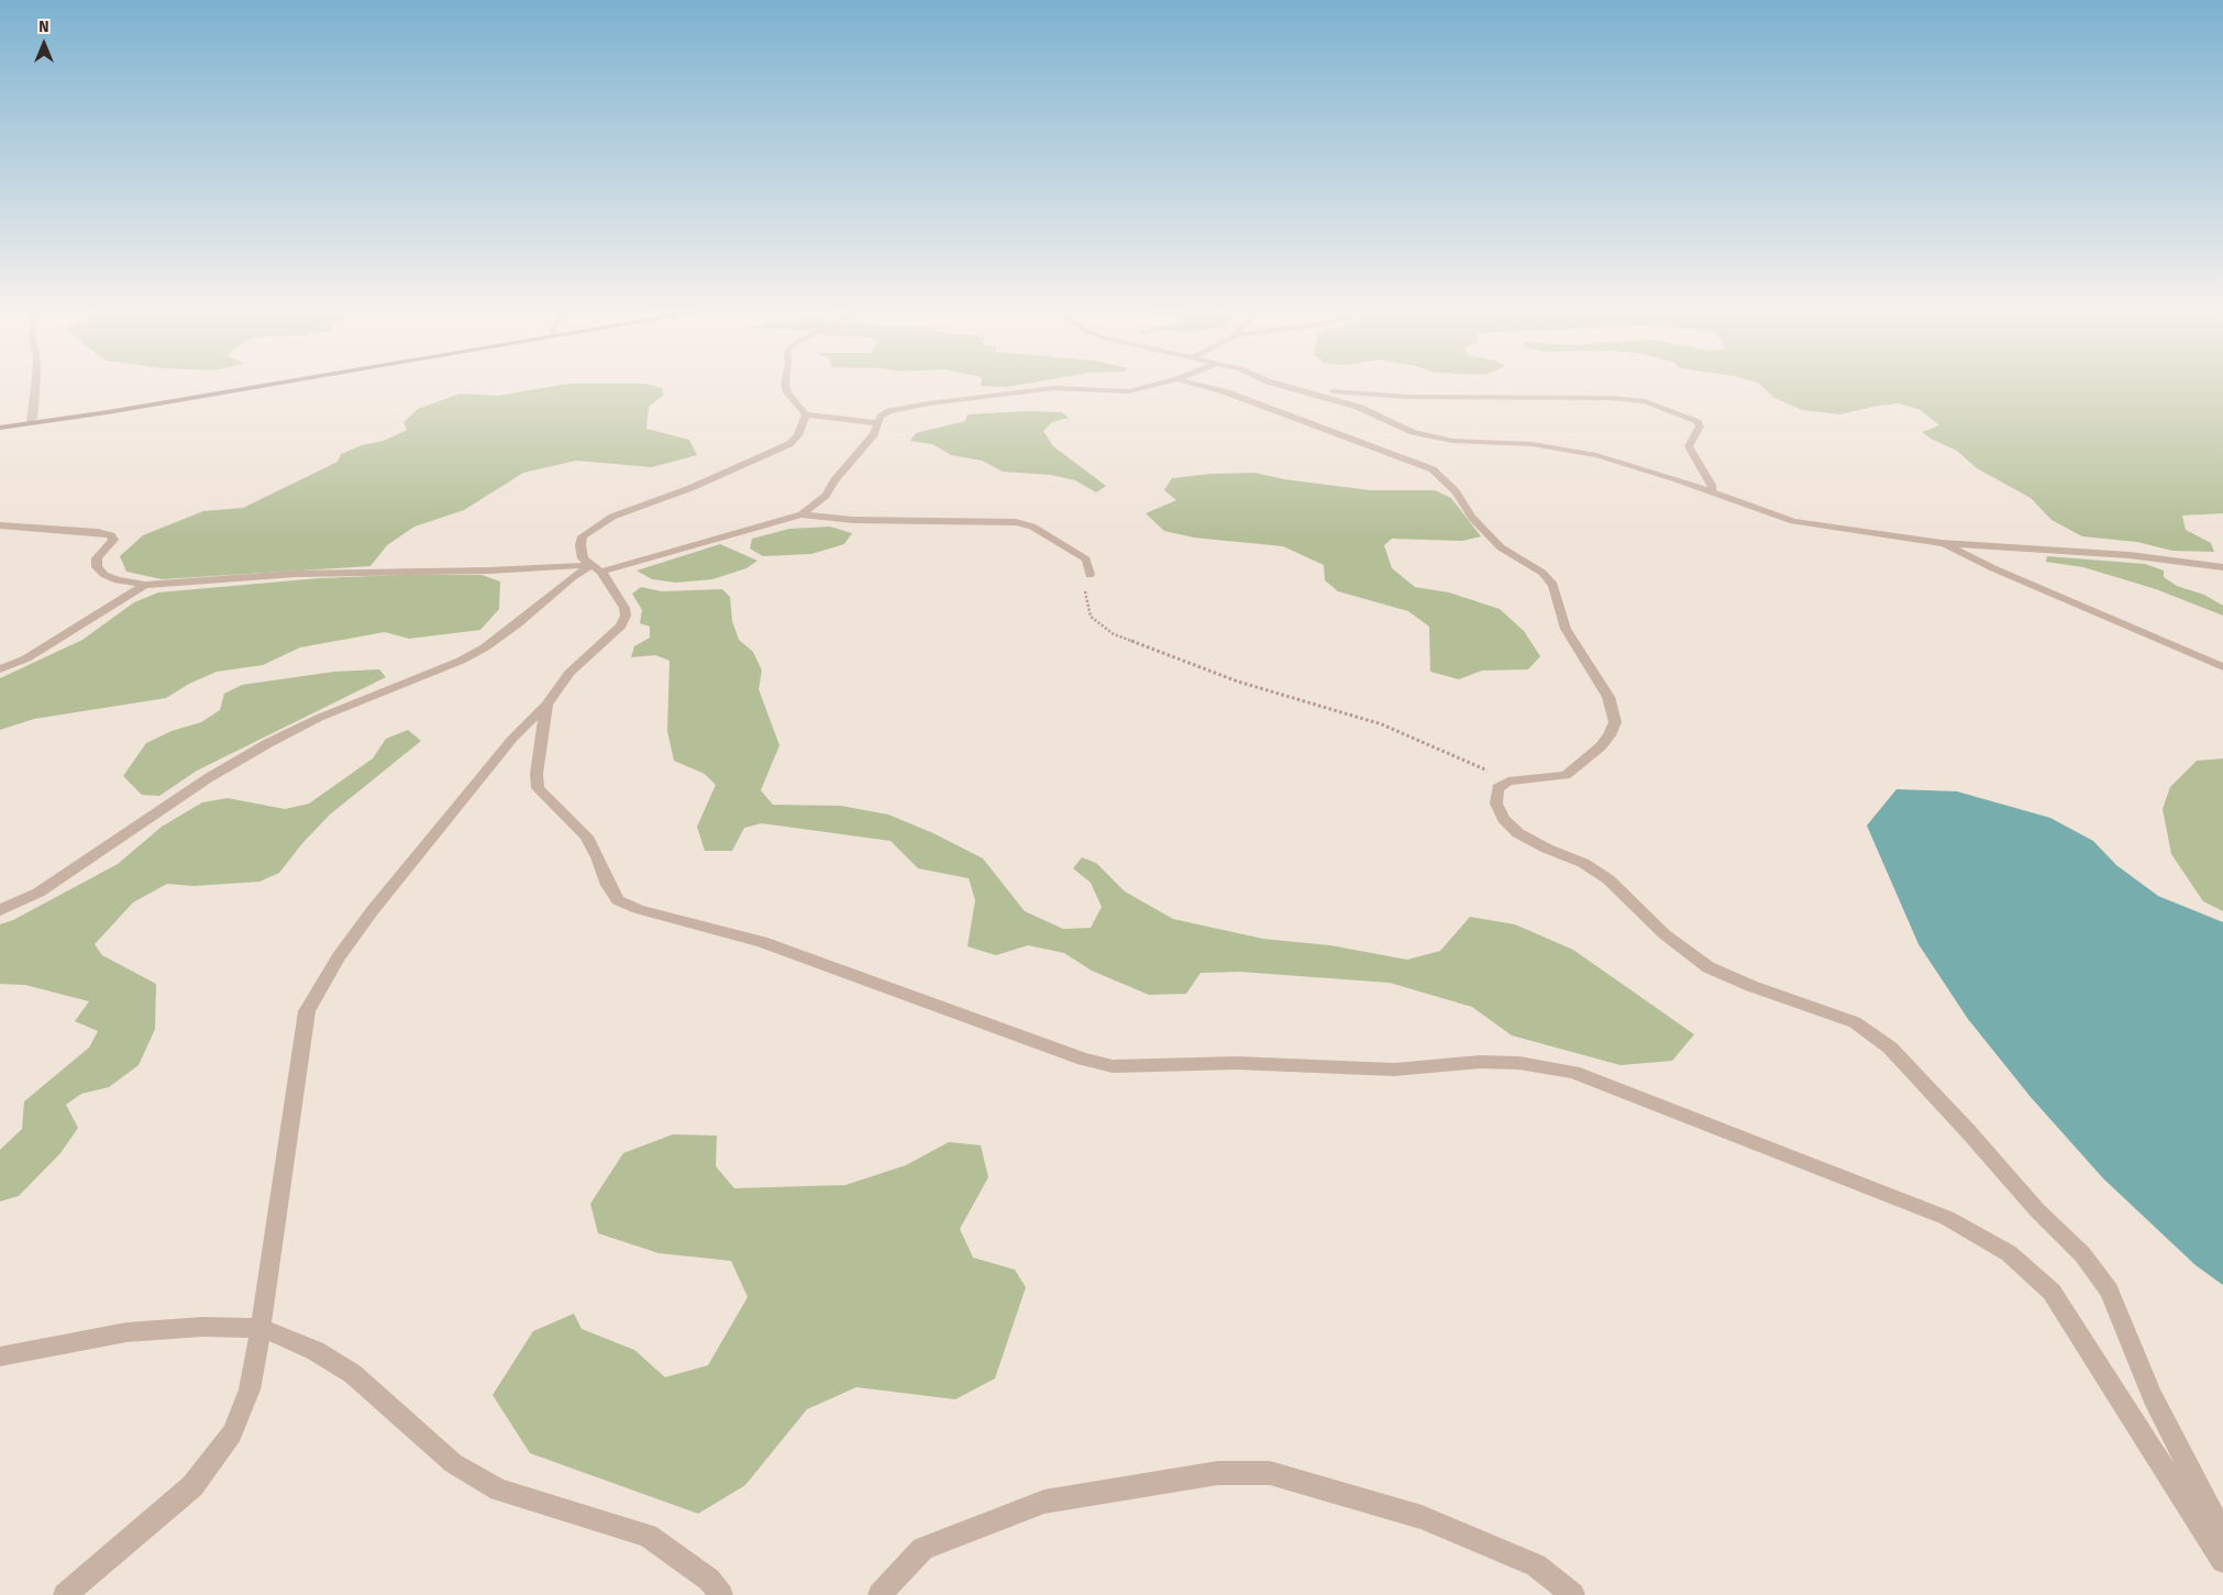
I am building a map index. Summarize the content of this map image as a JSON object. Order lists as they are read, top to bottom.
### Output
{
  "north": "top"
}
